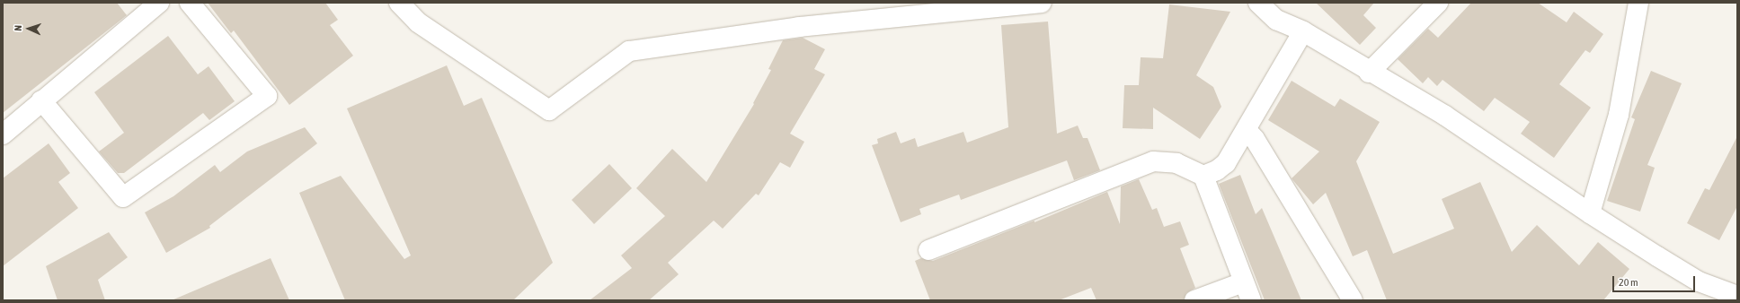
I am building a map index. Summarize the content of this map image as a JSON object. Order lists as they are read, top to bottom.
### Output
{
  "scale_bar": "20 m",
  "north": "left"
}
